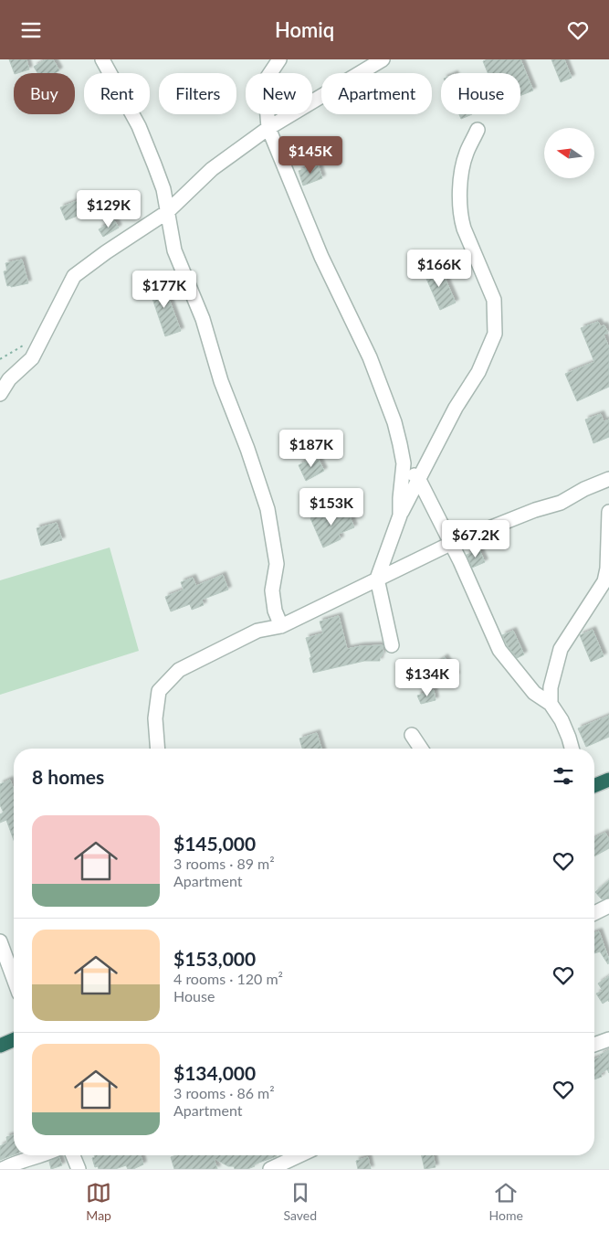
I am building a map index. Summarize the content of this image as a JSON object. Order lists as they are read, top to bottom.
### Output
{
  "north": "left",
  "page": {
    "header": "Homiq",
    "chip": [
      "Buy",
      "Rent",
      "Filters",
      "New",
      "Apartment",
      "House"
    ],
    "price": [
      "$145K",
      "$129K",
      "$166K",
      "$177K",
      "$187K",
      "$153K",
      "$67.2K",
      "$134K"
    ],
    "heading": "8 homes",
    "list": [
      {
        "name": "$145,000",
        "note": "3 rooms · 89 m² · Apartment"
      },
      {
        "name": "$153,000",
        "note": "4 rooms · 120 m² · House"
      },
      {
        "name": "$134,000",
        "note": "3 rooms · 86 m² · Apartment"
      }
    ],
    "tabs": ["Map", "Saved", "Home"]
  }
}
